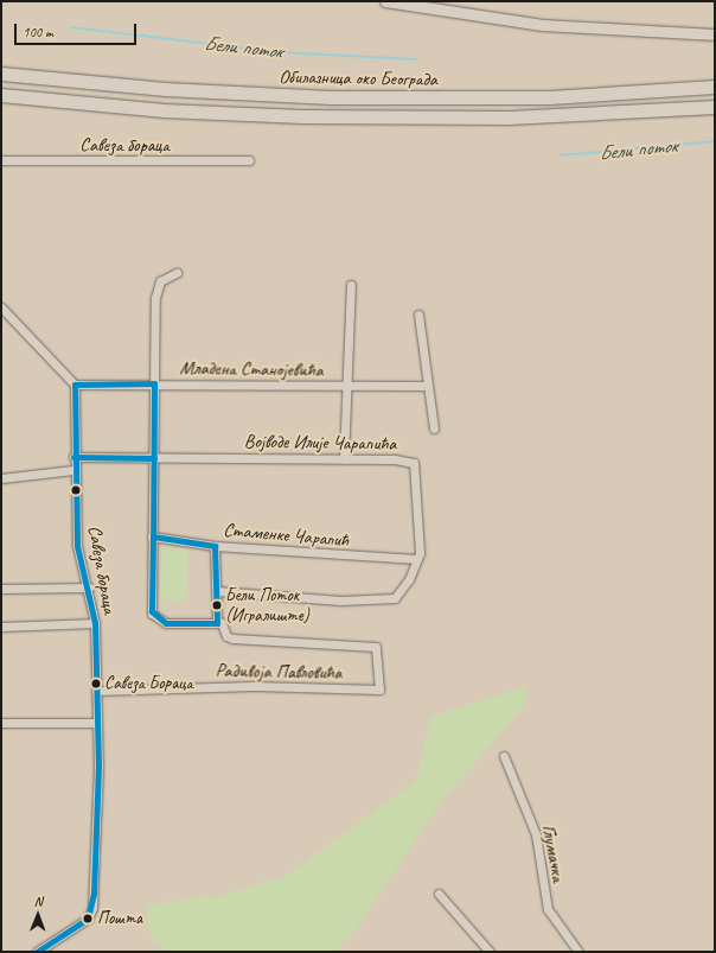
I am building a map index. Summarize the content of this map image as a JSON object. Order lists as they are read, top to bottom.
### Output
{
  "streets": {
    "highway": ["Обилазница око Београда"],
    "street": [
      "Савеза бораца",
      "Младена Станојевића",
      "Војводе Илије Чарапића",
      "Стаменке Чарапић",
      "Радивоја Павловића",
      "Глумачка"
    ]
  },
  "crossings": [
    ["Савеза бораца", "Младена Станојевића"],
    ["Савеза бораца", "Војводе Илије Чарапића"],
    ["Савеза бораца", "Радивоја Павловића"],
    ["Војводе Илије Чарапића", "Стаменке Чарапић"]
  ],
  "water": ["Бели поток"],
  "places": ["Бели Поток (Игралиште)", "Савеза Бораца", "Пошта"],
  "scale_bar": "100 m",
  "north": "top"
}
